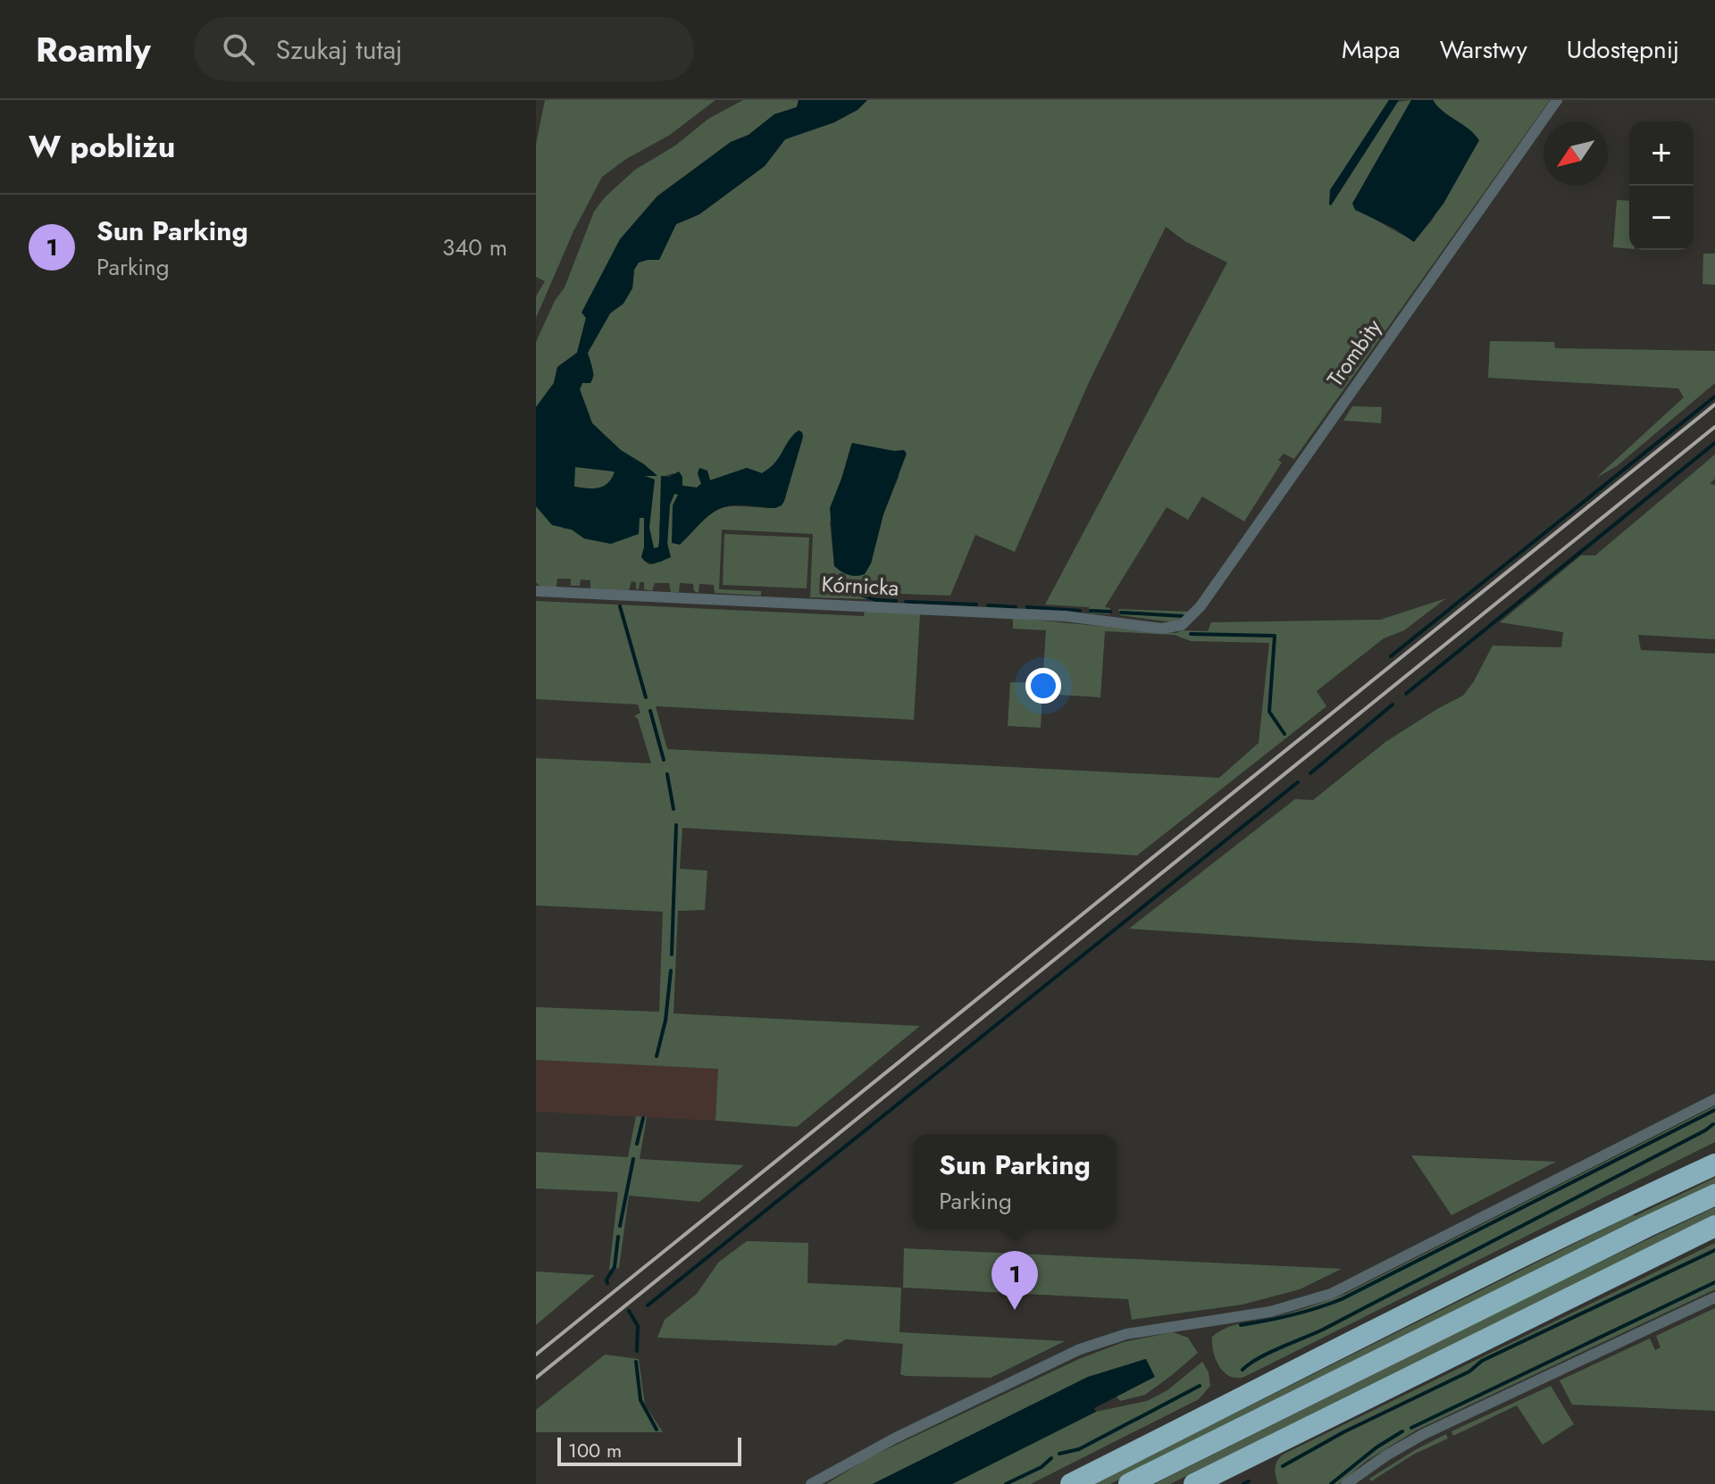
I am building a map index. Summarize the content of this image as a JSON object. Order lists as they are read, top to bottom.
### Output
{
  "streets": {
    "street": ["Trombity", "Kórnicka"]
  },
  "crossings": [
    ["Trombity", "Kórnicka"]
  ],
  "scale_bar": "100 m",
  "north": "bottom left",
  "page": {
    "header": "Roamly",
    "search": "Szukaj tutaj",
    "nav": ["Mapa", "Warstwy", "Udostępnij"],
    "heading": "W pobliżu",
    "map_buttons": ["+", "−"],
    "list": [
      {
        "mark": "1",
        "name": "Sun Parking",
        "note": "Parking",
        "value": "340 m"
      }
    ],
    "popup": ["Sun Parking", "Parking"],
    "pins": "1",
    "scale": "100 m"
  }
}
